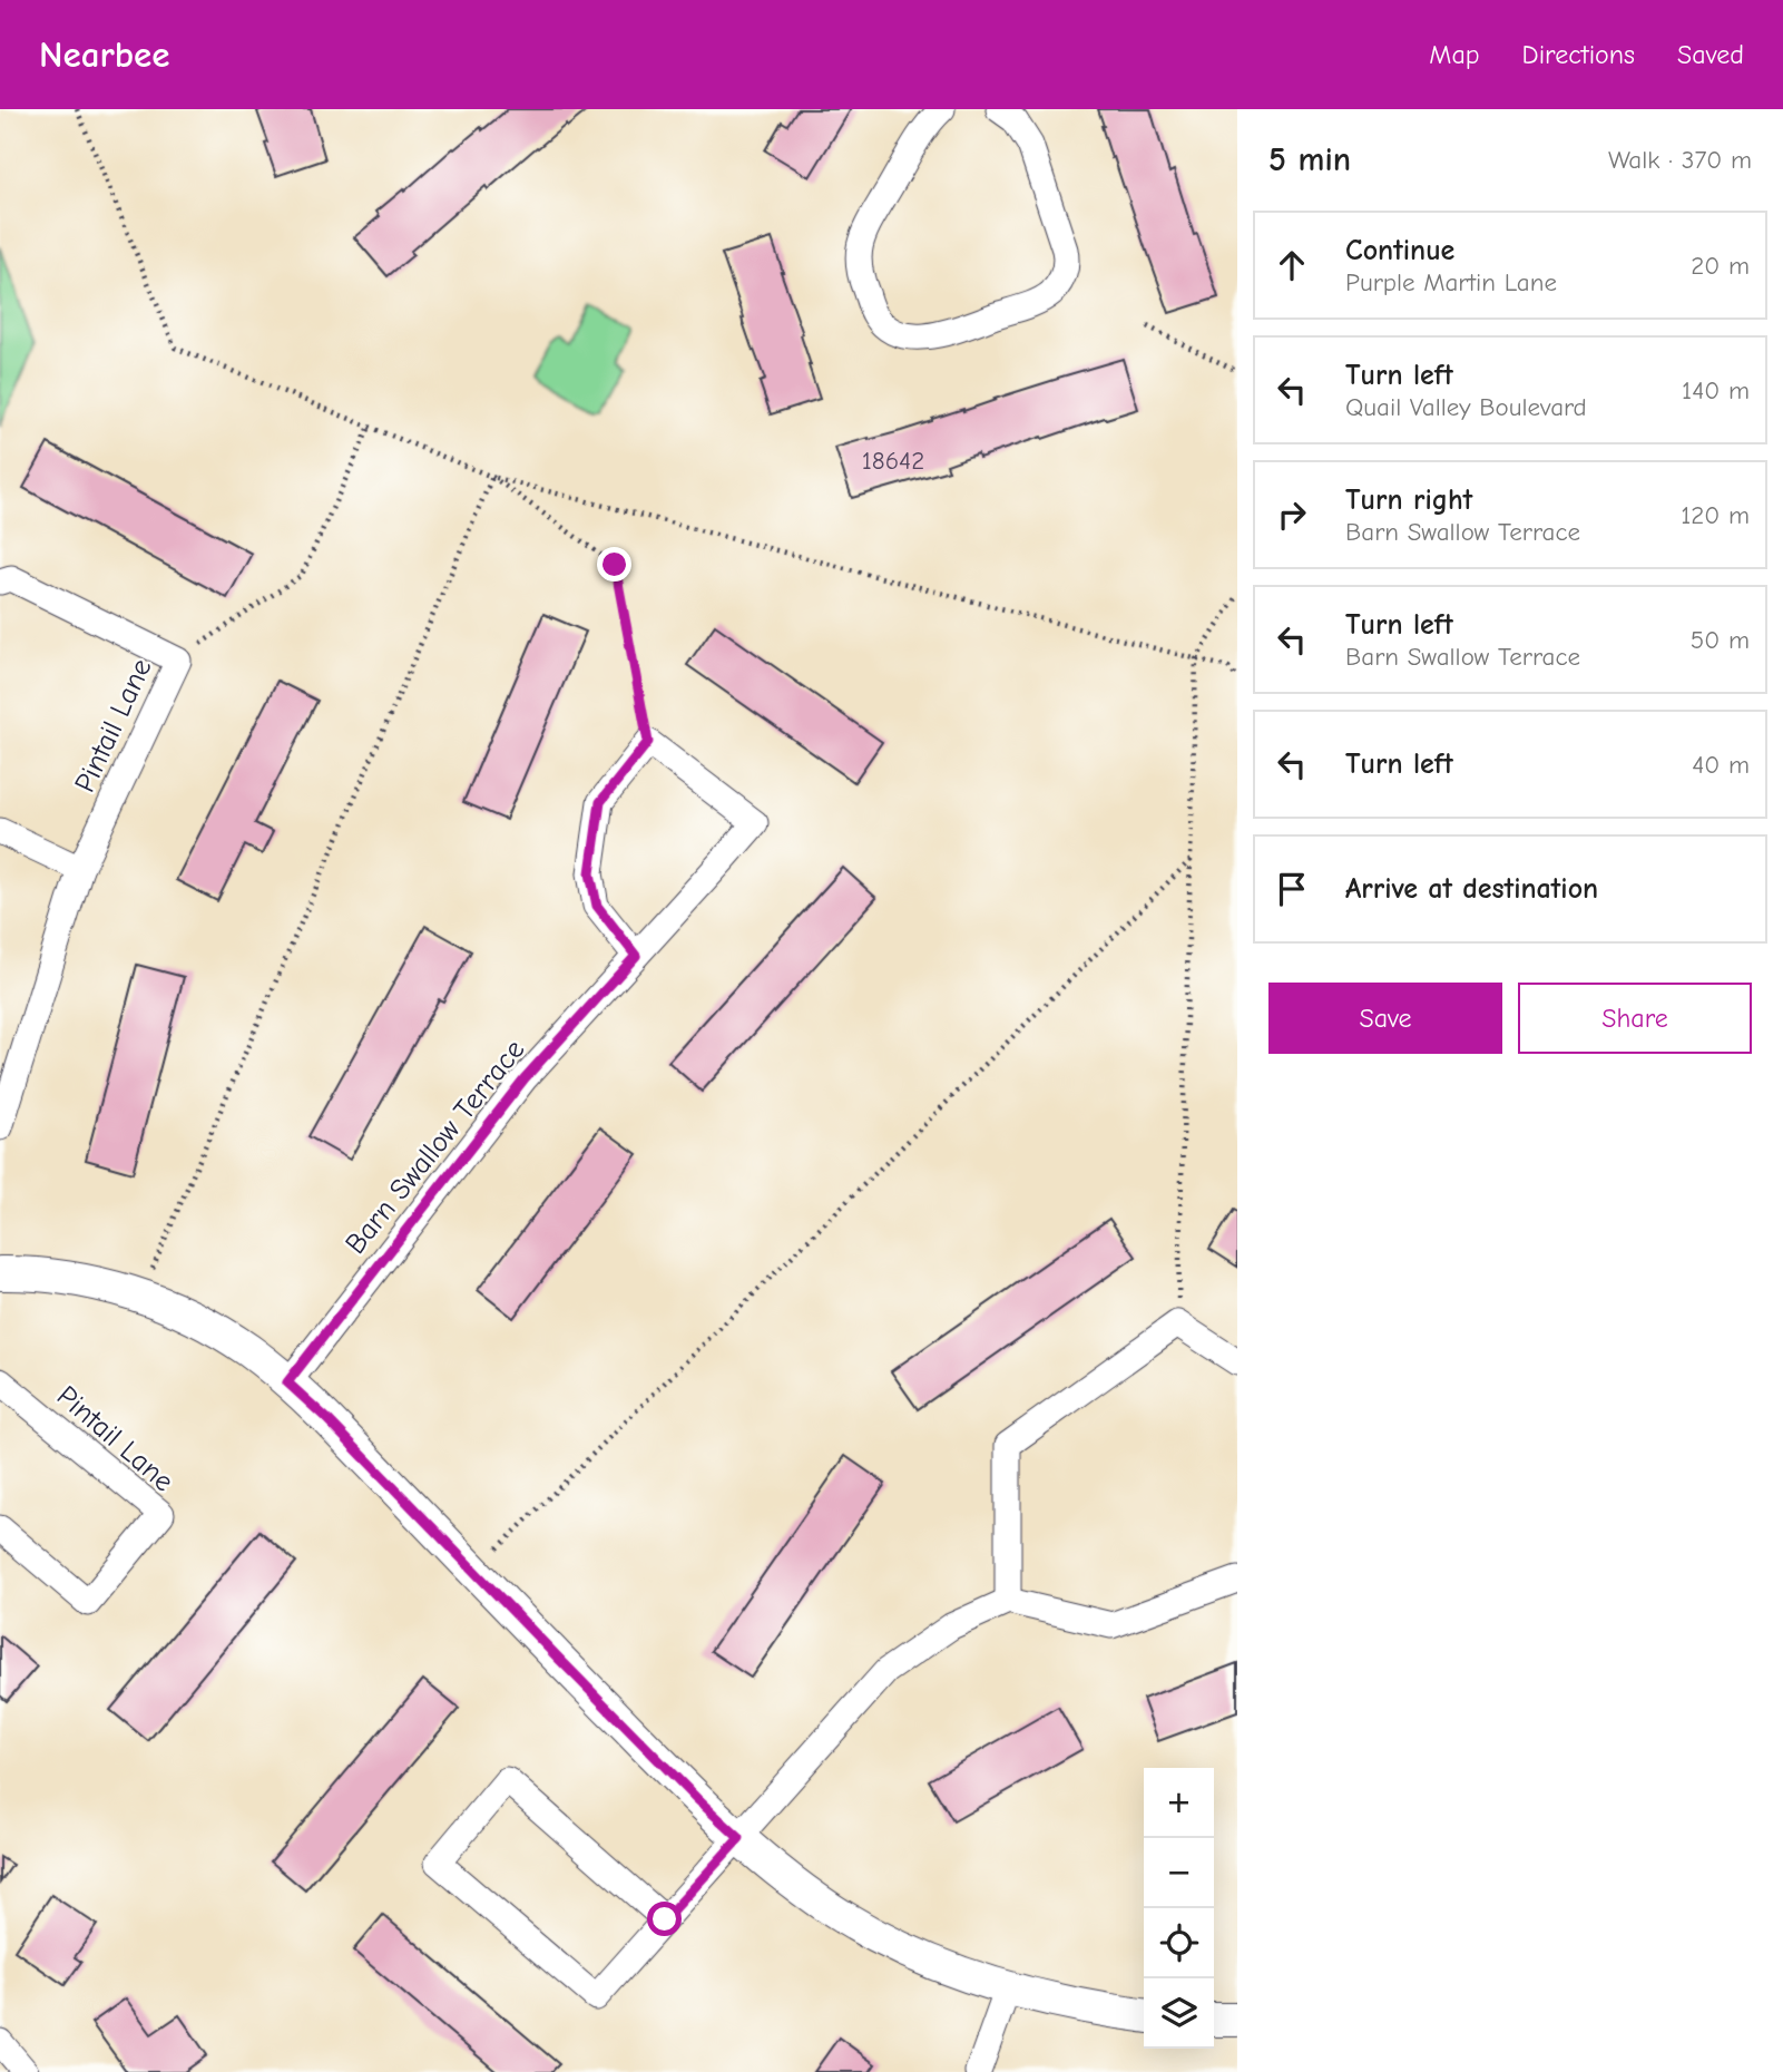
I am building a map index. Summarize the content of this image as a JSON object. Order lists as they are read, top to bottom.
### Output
{
  "streets": {
    "street": ["Pintail Lane", "Barn Swallow Terrace"]
  },
  "house_numbers": ["18642"],
  "page": {
    "header": "Nearbee",
    "nav": ["Map", "Directions", "Saved"],
    "heading": ["5 min", "Walk · 370 m"],
    "list": [
      ["Continue", "Purple Martin Lane", "20 m"],
      ["Turn left", "Quail Valley Boulevard", "140 m"],
      ["Turn right", "Barn Swallow Terrace", "120 m"],
      ["Turn left", "Barn Swallow Terrace", "50 m"],
      ["Turn left", "40 m"],
      "Arrive at destination"
    ],
    "buttons": ["Save", "Share"],
    "map_buttons": ["+", "−"]
  }
}
